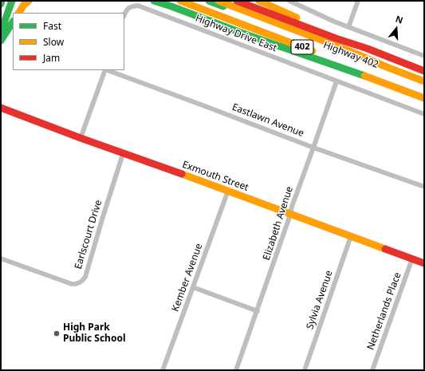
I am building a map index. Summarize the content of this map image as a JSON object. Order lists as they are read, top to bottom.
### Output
{
  "streets": {
    "main road": ["402", "Highway 402", "Exmouth Street"],
    "street": [
      "Highway Drive East",
      "Eastlawn Avenue",
      "Elizabeth Avenue",
      "Earlscourt Drive",
      "Kember Avenue",
      "Sylvia Avenue",
      "Netherlands Place"
    ]
  },
  "crossings": [
    ["Highway Drive East", "Elizabeth Avenue"],
    ["Eastlawn Avenue", "Elizabeth Avenue"],
    ["Exmouth Street", "Elizabeth Avenue"],
    ["Exmouth Street", "Earlscourt Drive"],
    ["Exmouth Street", "Kember Avenue"],
    ["Exmouth Street", "Sylvia Avenue"],
    ["Exmouth Street", "Netherlands Place"]
  ],
  "places": ["High Park Public School"],
  "legend": ["Fast", "Slow", "Jam"],
  "north": "top"
}
